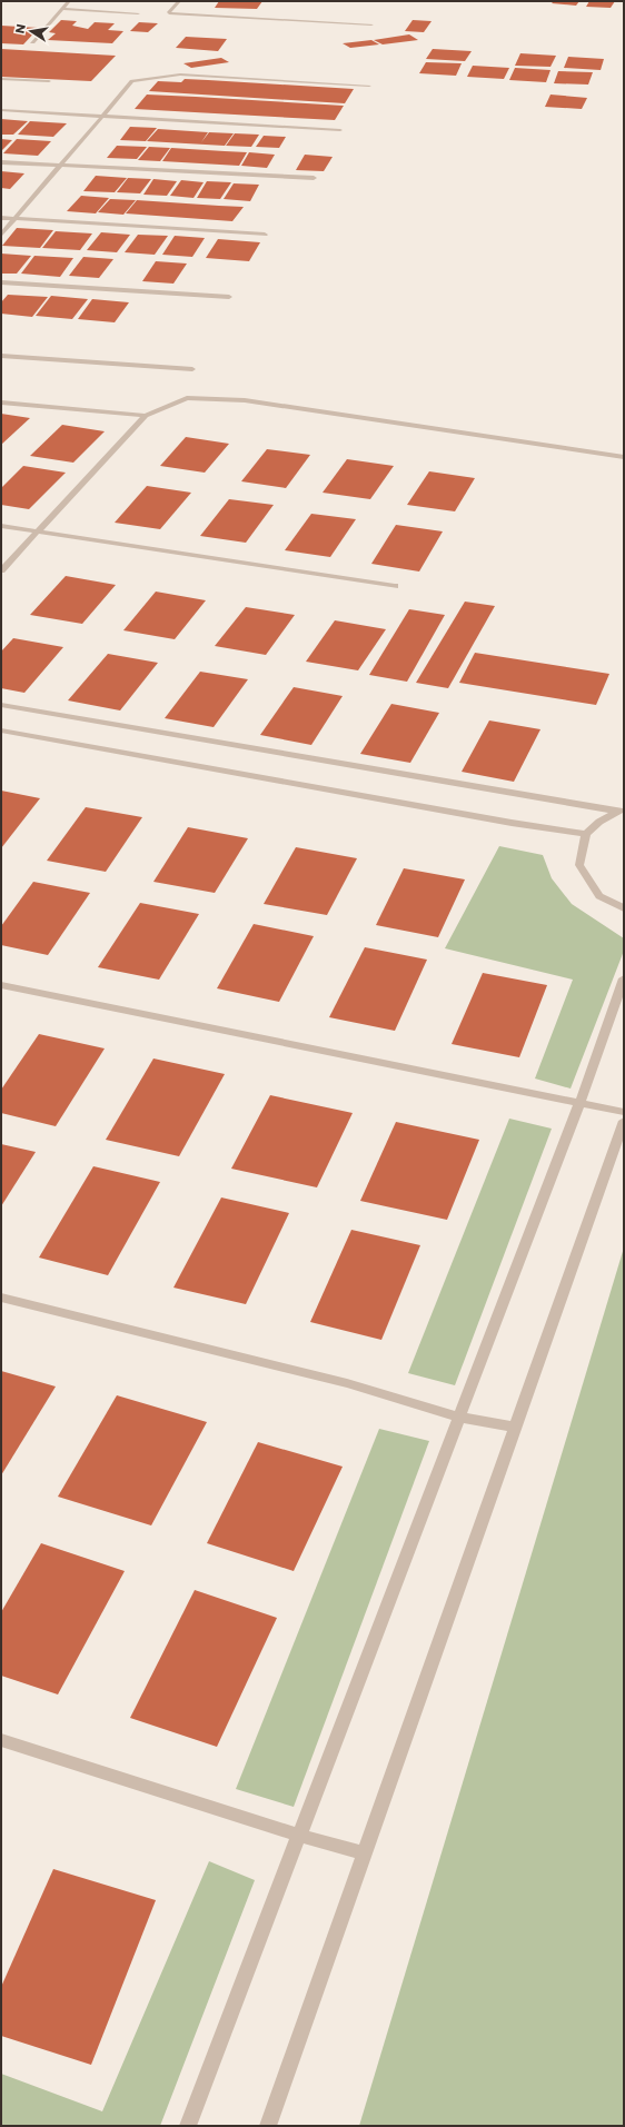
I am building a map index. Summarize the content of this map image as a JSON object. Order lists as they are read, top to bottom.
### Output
{
  "north": "left"
}
